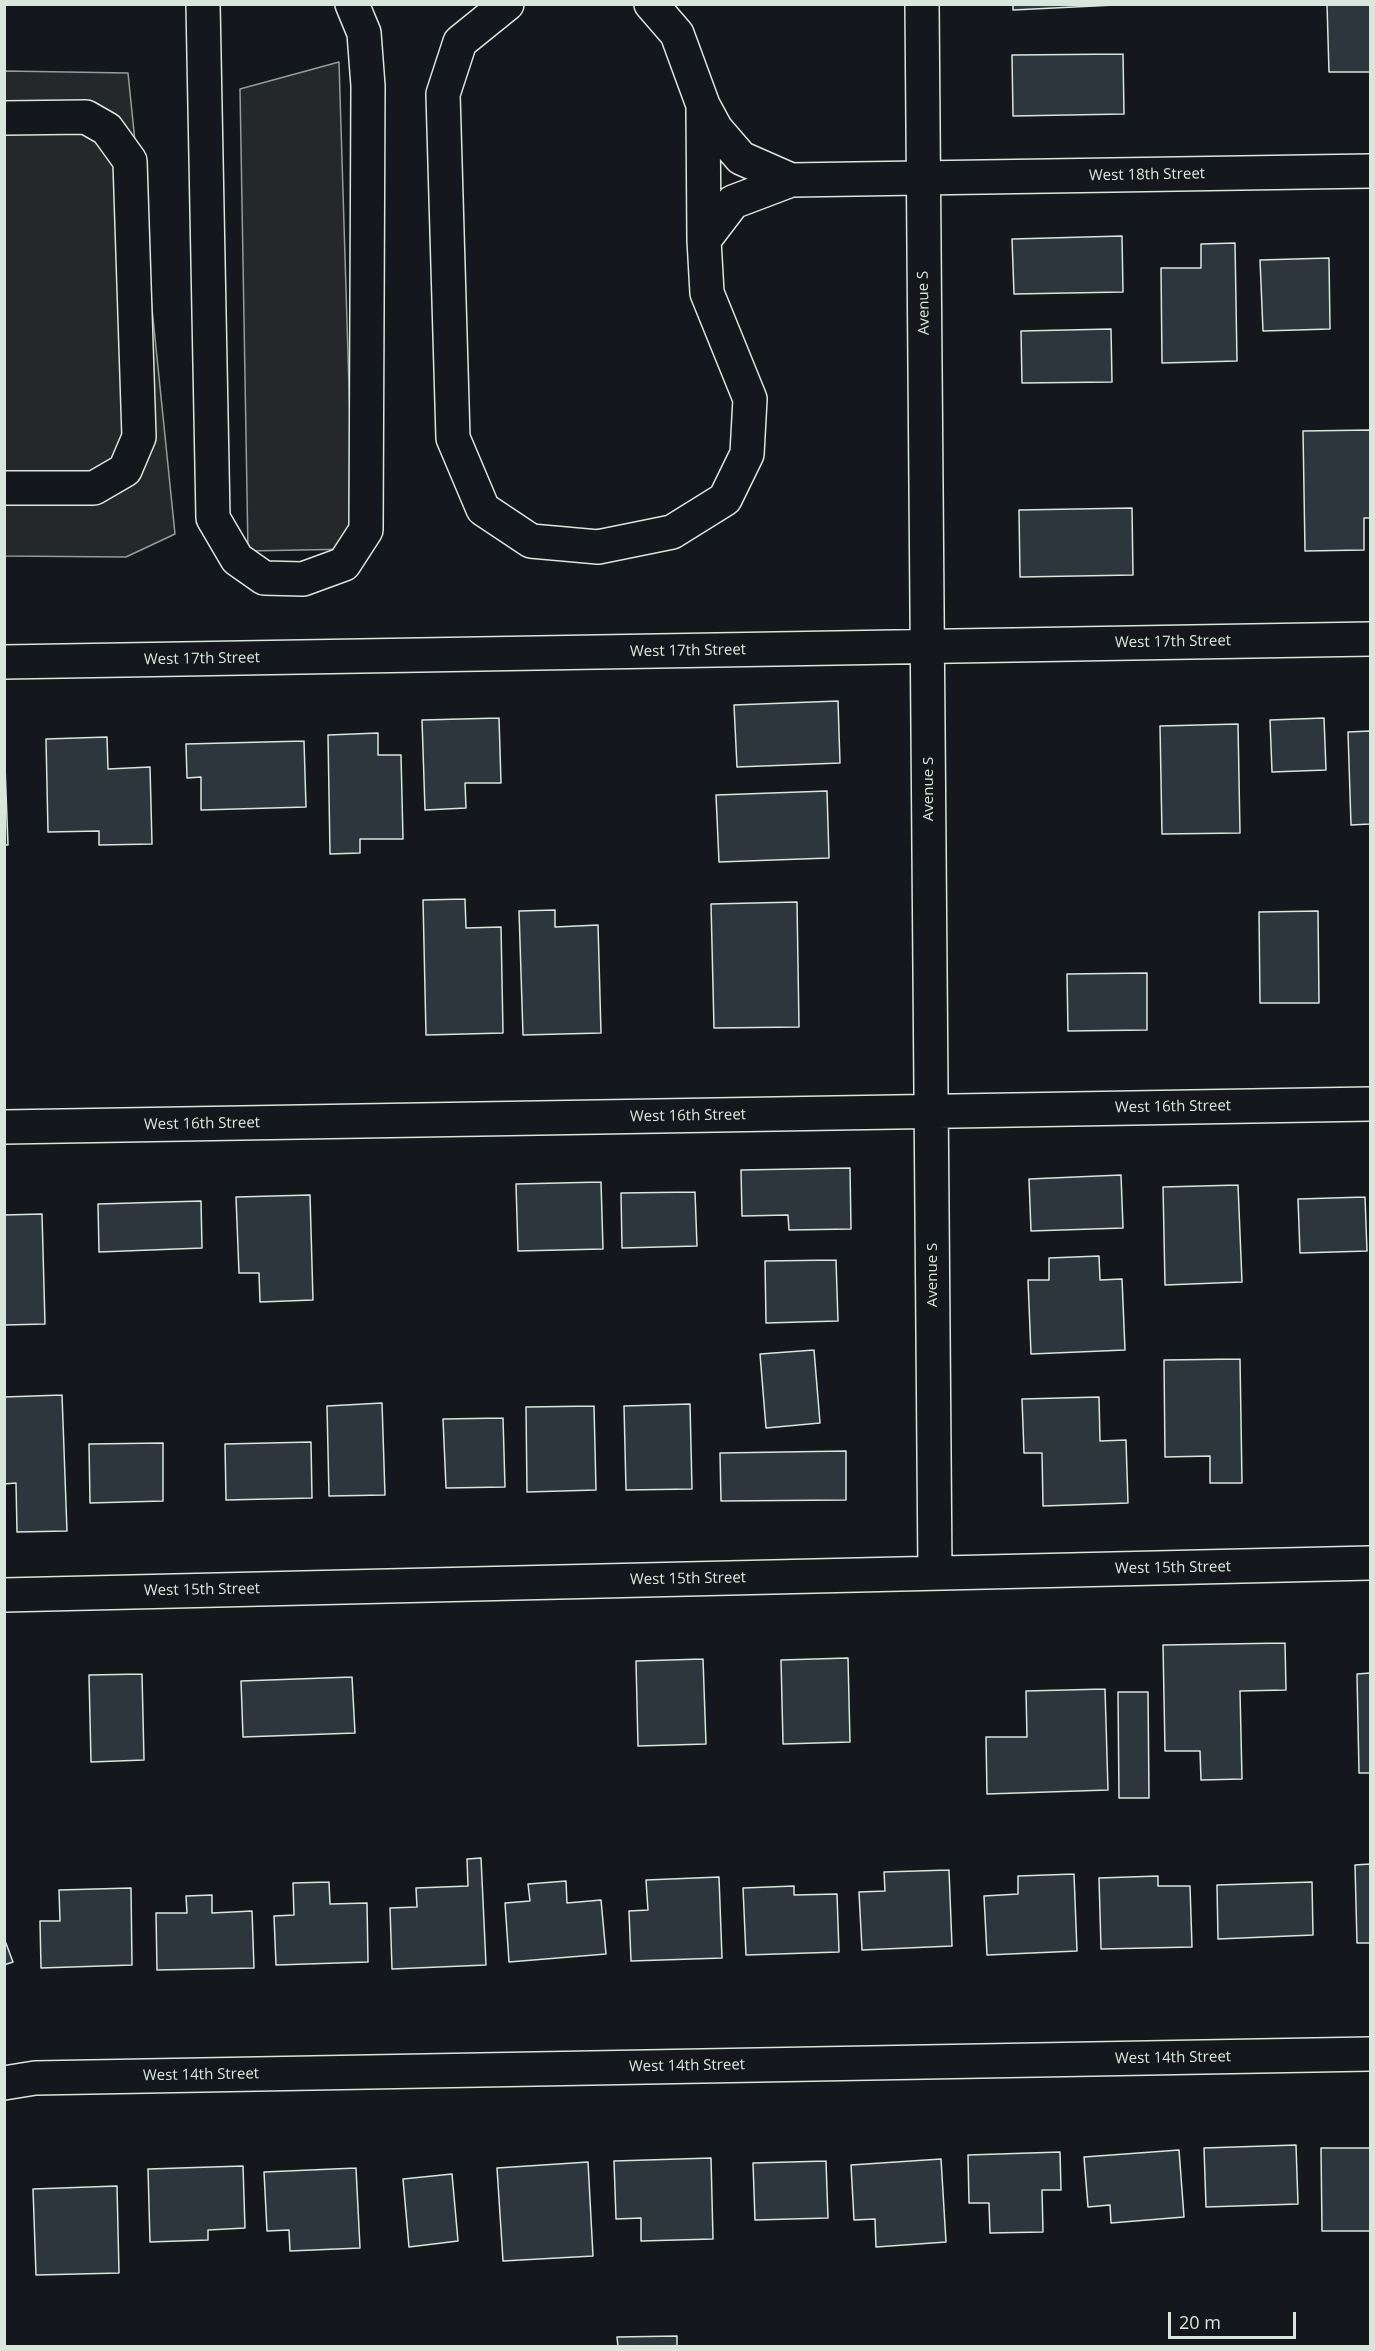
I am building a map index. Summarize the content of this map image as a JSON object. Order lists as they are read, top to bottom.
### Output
{
  "streets": {
    "street": [
      "West 18th Street",
      "Avenue S",
      "West 17th Street",
      "West 16th Street",
      "West 15th Street",
      "West 14th Street"
    ]
  },
  "crossings": [
    ["West 18th Street", "Avenue S"],
    ["Avenue S", "West 17th Street"],
    ["Avenue S", "West 16th Street"],
    ["Avenue S", "West 15th Street"]
  ],
  "scale_bar": "20 m"
}
